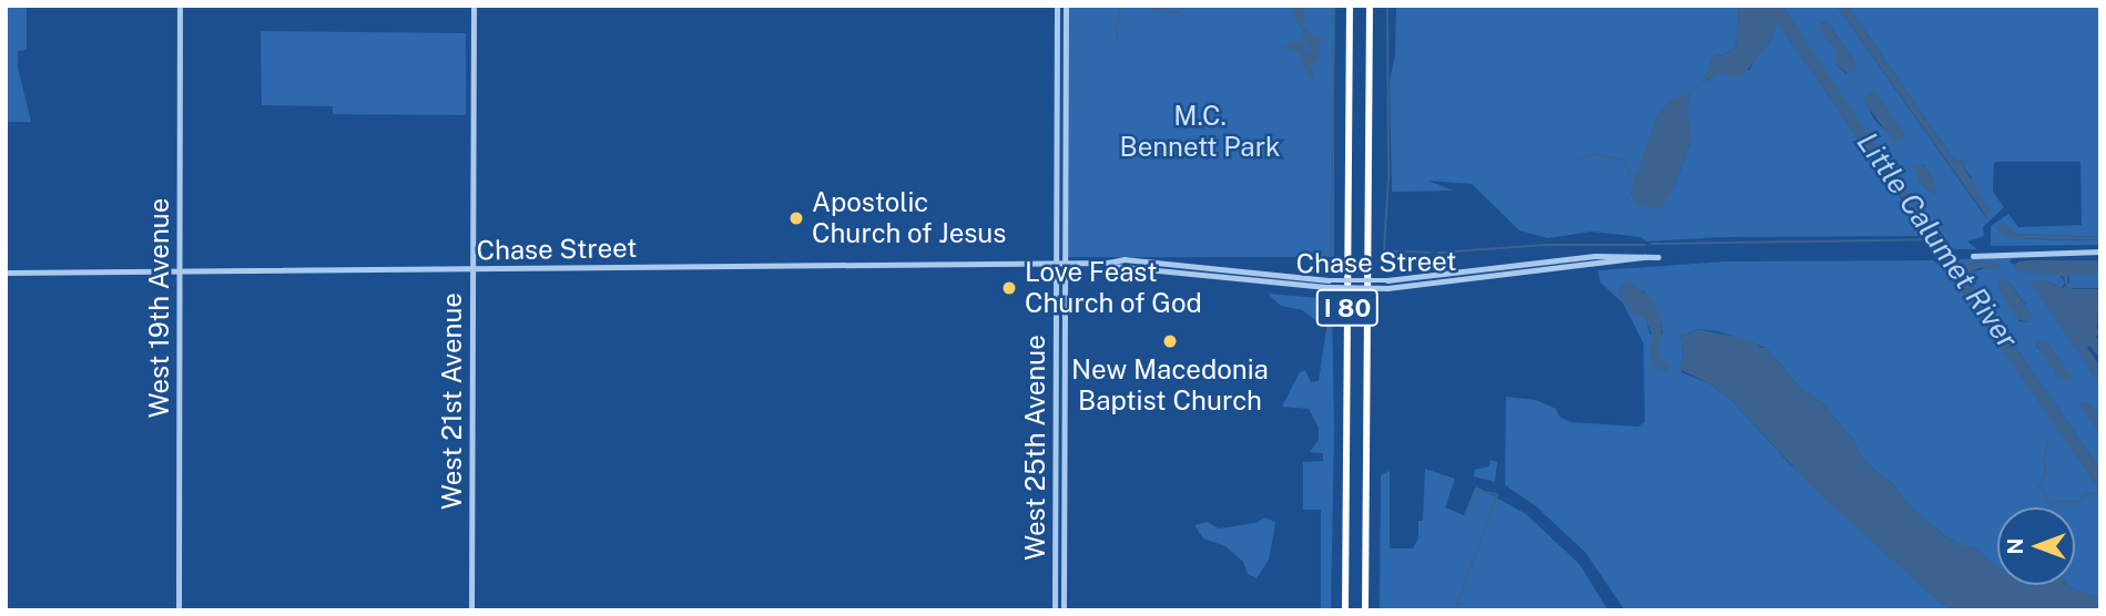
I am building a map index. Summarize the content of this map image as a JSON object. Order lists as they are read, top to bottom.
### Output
{
  "streets": {
    "highway": ["I 80"],
    "street": [
      "Chase Street",
      "West 19th Avenue",
      "West 21st Avenue",
      "West 25th Avenue"
    ]
  },
  "crossings": [
    ["Chase Street", "West 19th Avenue"],
    ["Chase Street", "West 21st Avenue"],
    ["Chase Street", "West 25th Avenue"]
  ],
  "water": ["Little Calumet River"],
  "parks": ["M.C. Bennett Park"],
  "places": ["Apostolic Church of Jesus", "Love Feast Church of God", "New Macedonia Baptist Church"],
  "north": "left"
}
